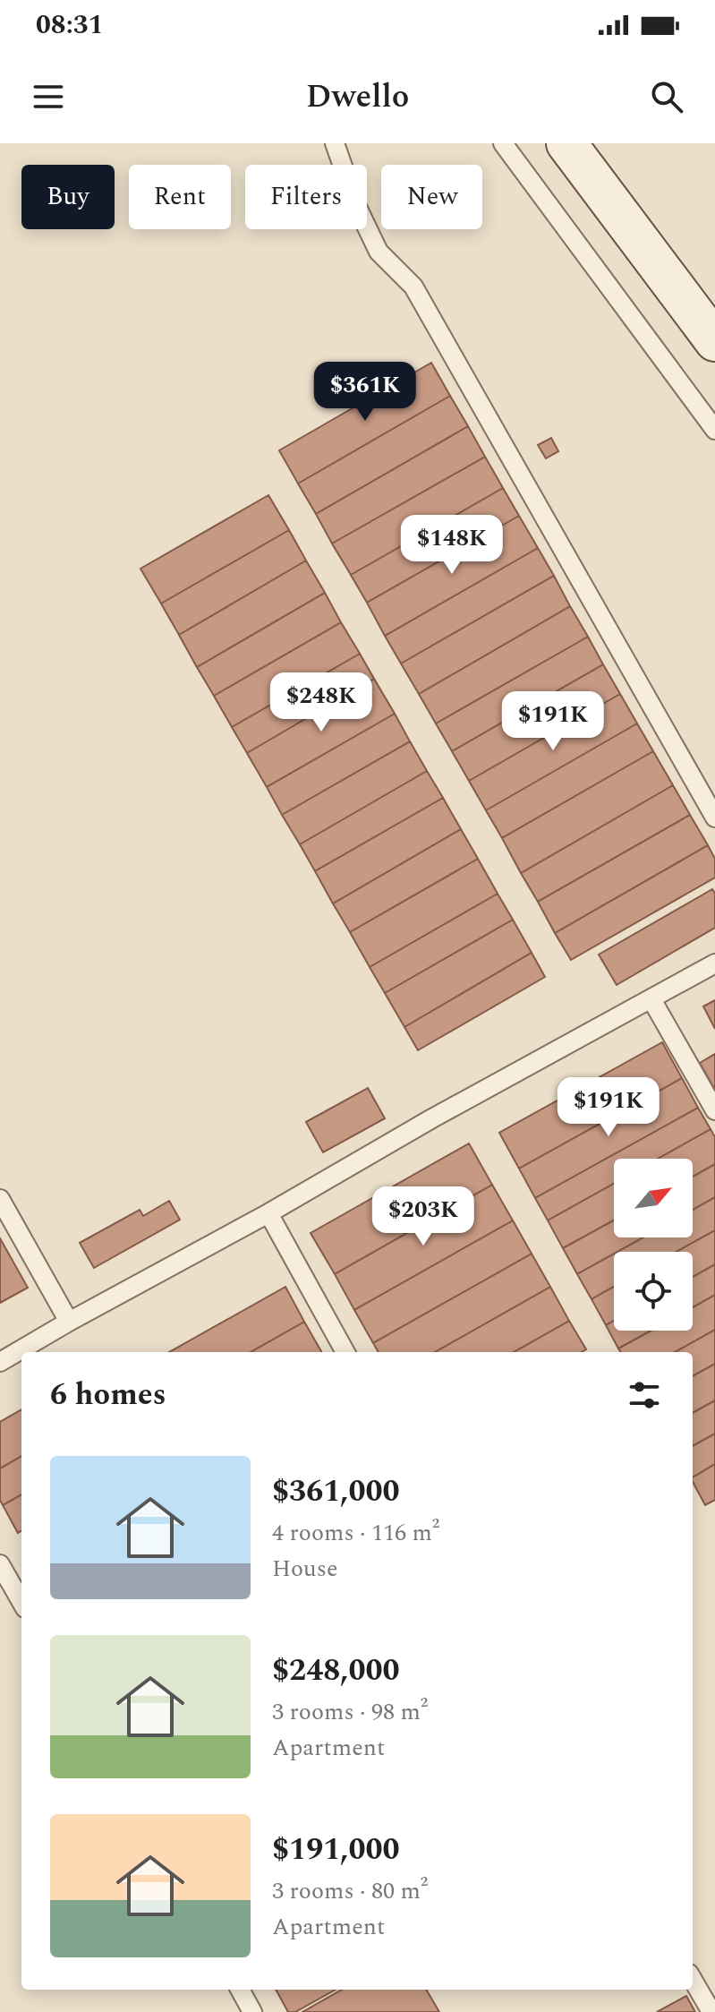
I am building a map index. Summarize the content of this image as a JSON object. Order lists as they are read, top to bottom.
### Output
{
  "north": "top right",
  "page": {
    "status": "08:31",
    "header": "Dwello",
    "chip": [
      "Buy",
      "Rent",
      "Filters",
      "New"
    ],
    "price": [
      "$361K",
      "$148K",
      "$248K",
      "$191K",
      "$191K",
      "$203K"
    ],
    "heading": "6 homes",
    "list": [
      {
        "name": "$361,000",
        "note": "4 rooms · 116 m² · House"
      },
      {
        "name": "$248,000",
        "note": "3 rooms · 98 m² · Apartment"
      },
      {
        "name": "$191,000",
        "note": "3 rooms · 80 m² · Apartment"
      }
    ]
  }
}
